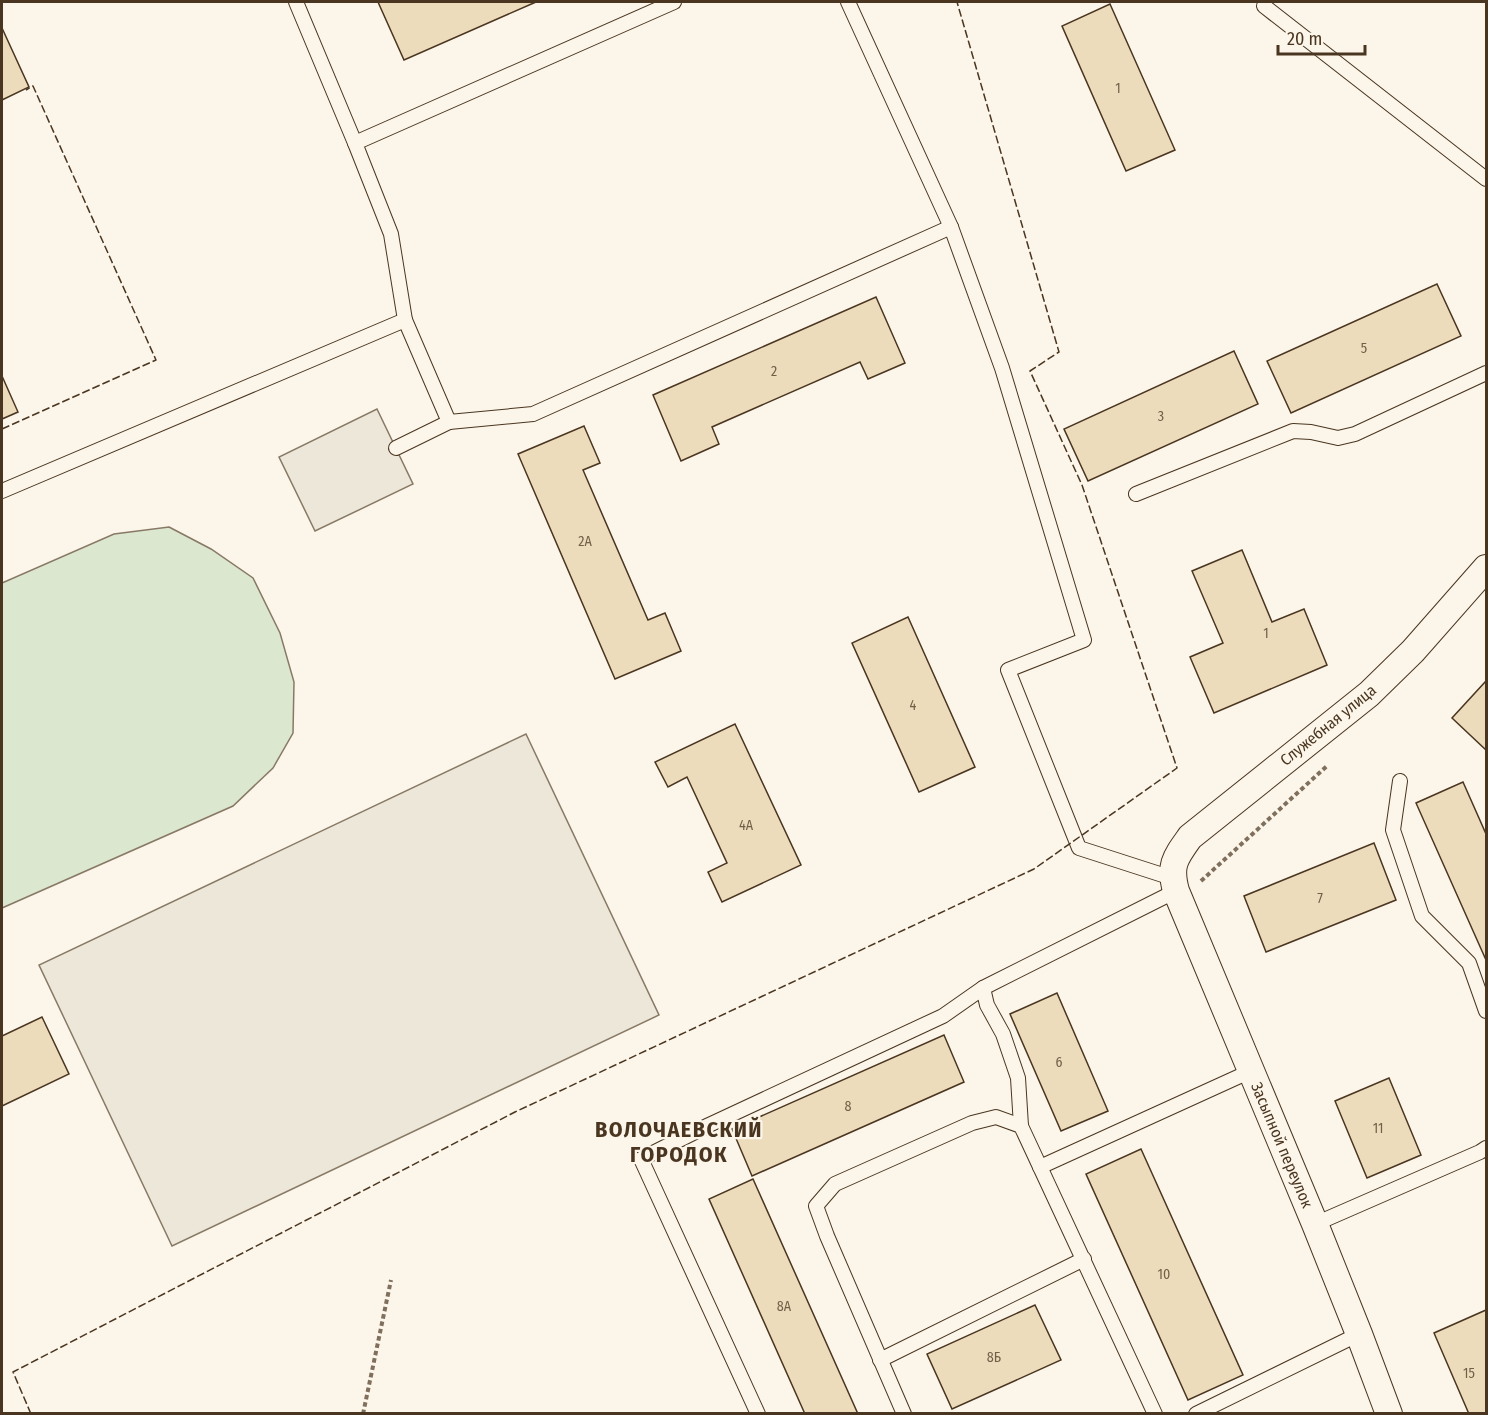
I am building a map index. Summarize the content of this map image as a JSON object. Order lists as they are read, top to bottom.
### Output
{
  "streets": {
    "street": ["Служебная улица", "Засыпной переулок"]
  },
  "crossings": [
    ["Служебная улица", "Засыпной переулок"]
  ],
  "districts": ["ВОЛОЧАЕВСКИЙ ГОРОДОК"],
  "house_numbers": [
    "1",
    "5",
    "2",
    "3",
    "2А",
    "1",
    "4",
    "4А",
    "7",
    "6",
    "8",
    "11",
    "10",
    "8А",
    "8Б",
    "15"
  ],
  "scale_bar": "20 m"
}
